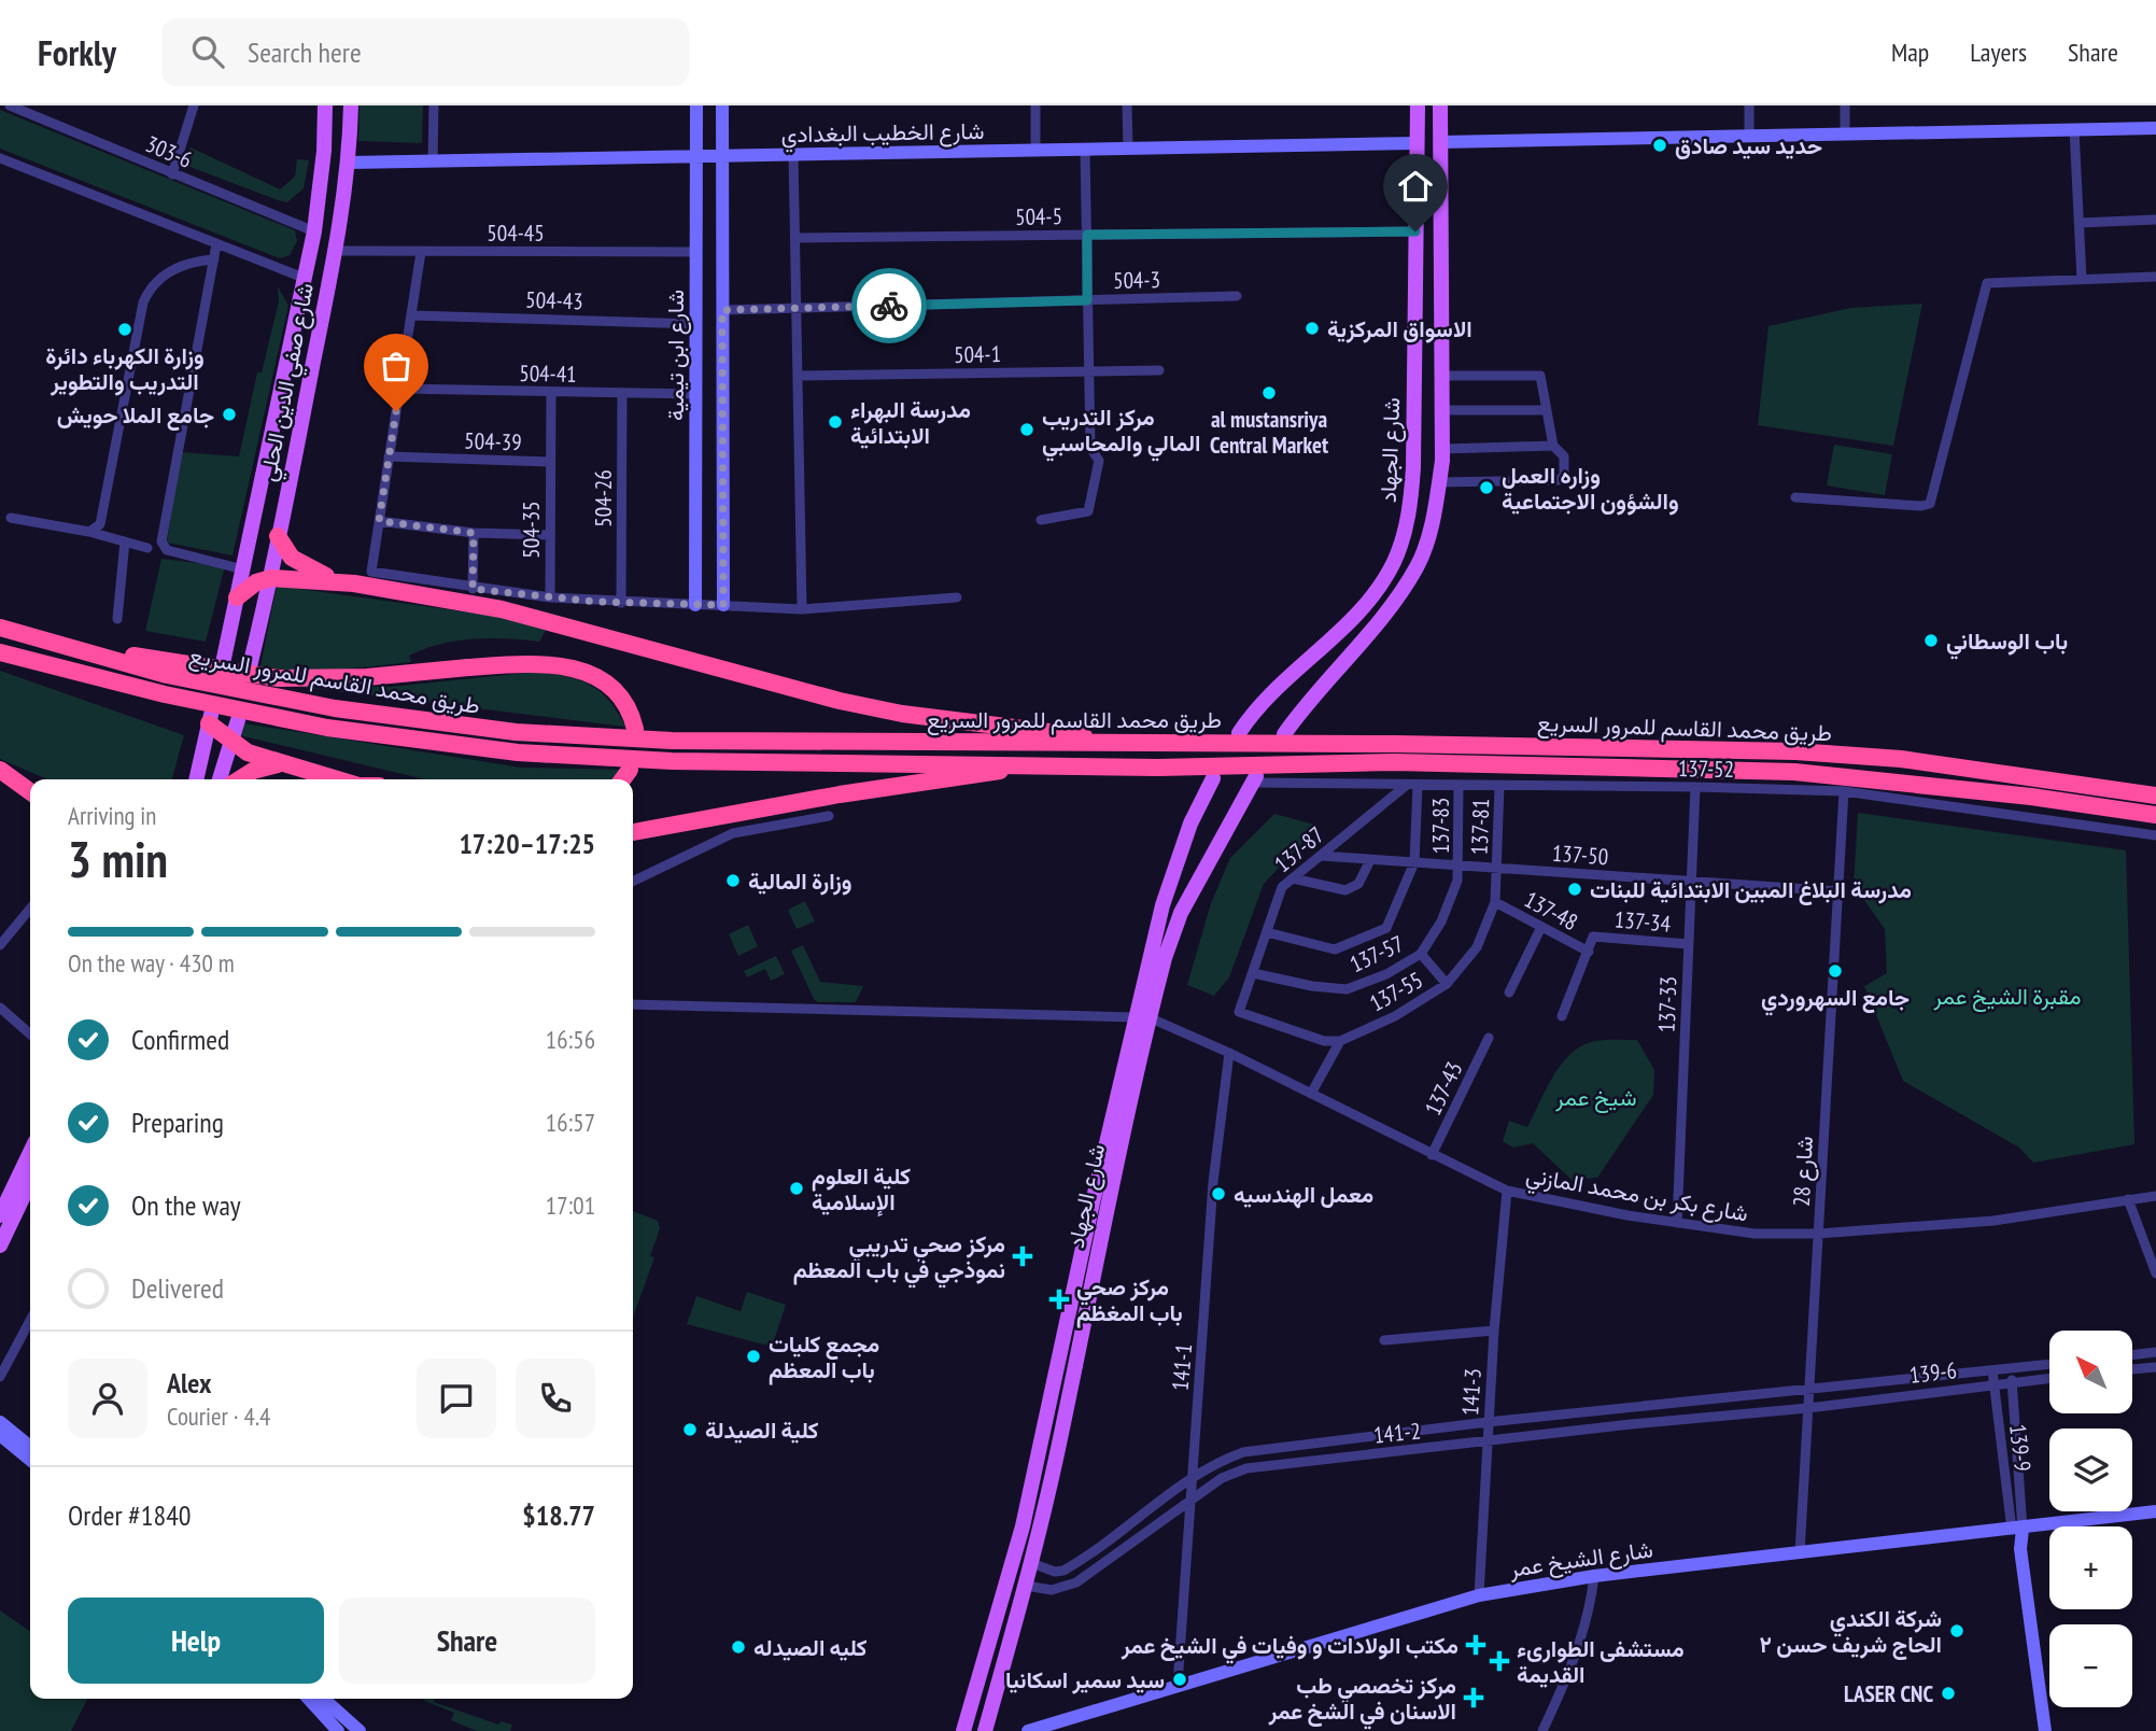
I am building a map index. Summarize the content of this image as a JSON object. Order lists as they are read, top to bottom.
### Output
{
  "streets": {
    "highway": ["طريق محمد القاسم للمرور السريع"],
    "main road": ["شارع صفي الدين الحلي", "شارع الجهاد"],
    "street": [
      "شارع الخطيب البغدادي",
      "303-6",
      "504-5",
      "504-45",
      "504-3",
      "504-43",
      "504-1",
      "شارع ابن تيمية",
      "504-41",
      "504-39",
      "504-26",
      "504-35",
      "137-52",
      "137-83",
      "137-81",
      "137-87",
      "137-50",
      "137-48",
      "137-34",
      "137-57",
      "137-55",
      "137-33",
      "137-43",
      "شارع 28",
      "شارع بكر بن محمد المازني",
      "141-1",
      "139-6",
      "141-3",
      "141-2",
      "139-9",
      "شارع الشيخ عمر"
    ]
  },
  "crossings": [
    ["شارع الخطيب البغدادي", "شارع ابن تيمية"],
    ["شارع الخطيب البغدادي", "شارع صفي الدين الحلي"],
    ["شارع الخطيب البغدادي", "شارع الجهاد"],
    ["303-6", "شارع صفي الدين الحلي"],
    ["504-5", "شارع الجهاد"],
    ["504-45", "شارع ابن تيمية"],
    ["504-45", "شارع صفي الدين الحلي"],
    ["504-3", "شارع ابن تيمية"],
    ["504-43", "شارع ابن تيمية"],
    ["شارع ابن تيمية", "504-41"],
    ["504-41", "504-26"],
    ["504-41", "504-35"],
    ["504-39", "504-35"],
    ["شارع الجهاد", "137-52"],
    ["شارع الجهاد", "شارع بكر بن محمد المازني"],
    ["شارع الجهاد", "141-2"],
    ["137-52", "137-83"],
    ["137-52", "137-81"],
    ["137-52", "137-87"],
    ["137-52", "137-33"],
    ["137-52", "شارع 28"],
    ["137-83", "137-50"],
    ["137-83", "137-57"],
    ["137-81", "137-50"],
    ["137-81", "137-55"],
    ["137-87", "137-50"],
    ["137-87", "137-57"],
    ["137-87", "137-55"],
    ["137-50", "137-57"],
    ["137-50", "137-55"],
    ["137-50", "137-33"],
    ["137-50", "شارع 28"],
    ["137-48", "137-34"],
    ["137-48", "137-55"],
    ["137-34", "137-33"],
    ["137-33", "شارع بكر بن محمد المازني"],
    ["137-43", "شارع بكر بن محمد المازني"],
    ["شارع 28", "شارع بكر بن محمد المازني"],
    ["شارع 28", "139-6"],
    ["شارع 28", "141-2"],
    ["شارع 28", "شارع الشيخ عمر"],
    ["شارع بكر بن محمد المازني", "141-1"],
    ["شارع بكر بن محمد المازني", "141-3"],
    ["141-1", "141-2"],
    ["141-1", "شارع الشيخ عمر"],
    ["139-6", "141-2"],
    ["139-6", "139-9"],
    ["141-3", "141-2"],
    ["141-3", "شارع الشيخ عمر"],
    ["139-9", "شارع الشيخ عمر"]
  ],
  "parks": ["مقبرة الشيخ عمر", "شيخ عمر"],
  "places": {
    "other": [
      "حديد سيد صادق",
      "الاسواق المركزية",
      "وزارة الكهرباء دائرة التدريب والتطوير",
      "al mustansriya Central Market",
      "جامع الملا حويش",
      "مدرسة البهراء الابتدائية",
      "مركز التدريب المالي والمحاسبي",
      "وزاره العمل والشؤون الاجتماعية",
      "باب الوسطاني",
      "وزارة المالية",
      "مدرسة البلاغ المبين الابتدائية للبنات",
      "جامع السهروردي",
      "كلية العلوم الإسلامية",
      "معمل الهندسيه",
      "مجمع كليات باب المعظم",
      "كلية الصيدلة",
      "شركة الكندي الحاج شريف حسن ٢",
      "كليه الصيدله",
      "سيد سمير اسكانيا",
      "LASER CNC"
    ],
    "health": [
      "مركز صحي تدريبي نموذجي في باب المعظم",
      "مركز صحي باب المغظم",
      "مكتب الولادات و وفيات في الشيخ عمر",
      "مستشفى الطوارىء القديمة",
      "مركز تخصصي طب الاسنان في الشخ عمر"
    ]
  },
  "north": "top left",
  "page": {
    "header": "Forkly",
    "search": "Search here",
    "nav": ["Map", "Layers", "Share"],
    "heading": ["3 min", "Arriving in", "17:20–17:25"],
    "panel": [
      "Alex",
      "Courier · 4.4",
      "Order #1840",
      "$18.77"
    ],
    "bar": "On the way · 430 m",
    "list": [
      ["Confirmed", "16:56"],
      ["Preparing", "16:57"],
      ["On the way", "17:01"],
      "Delivered"
    ],
    "map_buttons": ["+", "−"],
    "buttons": ["Help", "Share"]
  }
}
